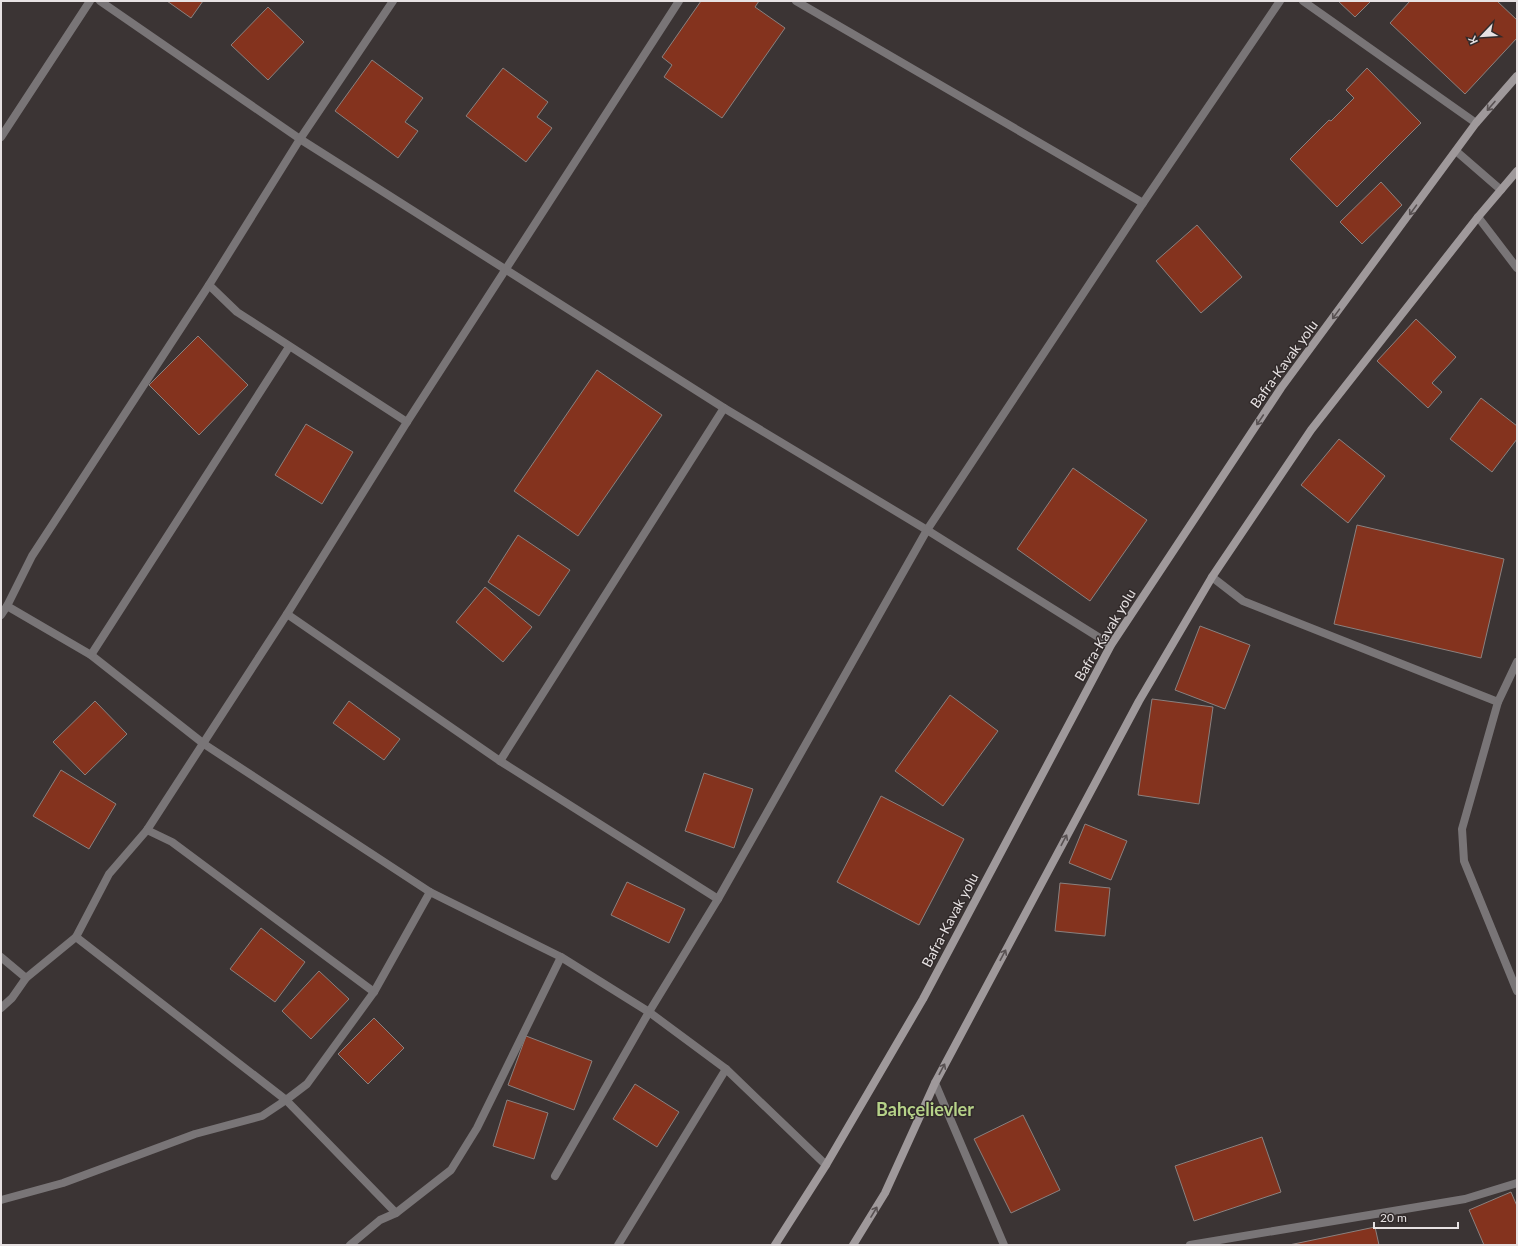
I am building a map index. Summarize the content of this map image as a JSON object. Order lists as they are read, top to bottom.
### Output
{
  "streets": {
    "main road": ["Bafra-Kavak yolu"]
  },
  "districts": ["Bahçelievler"],
  "scale_bar": "20 m",
  "north": "bottom left"
}
